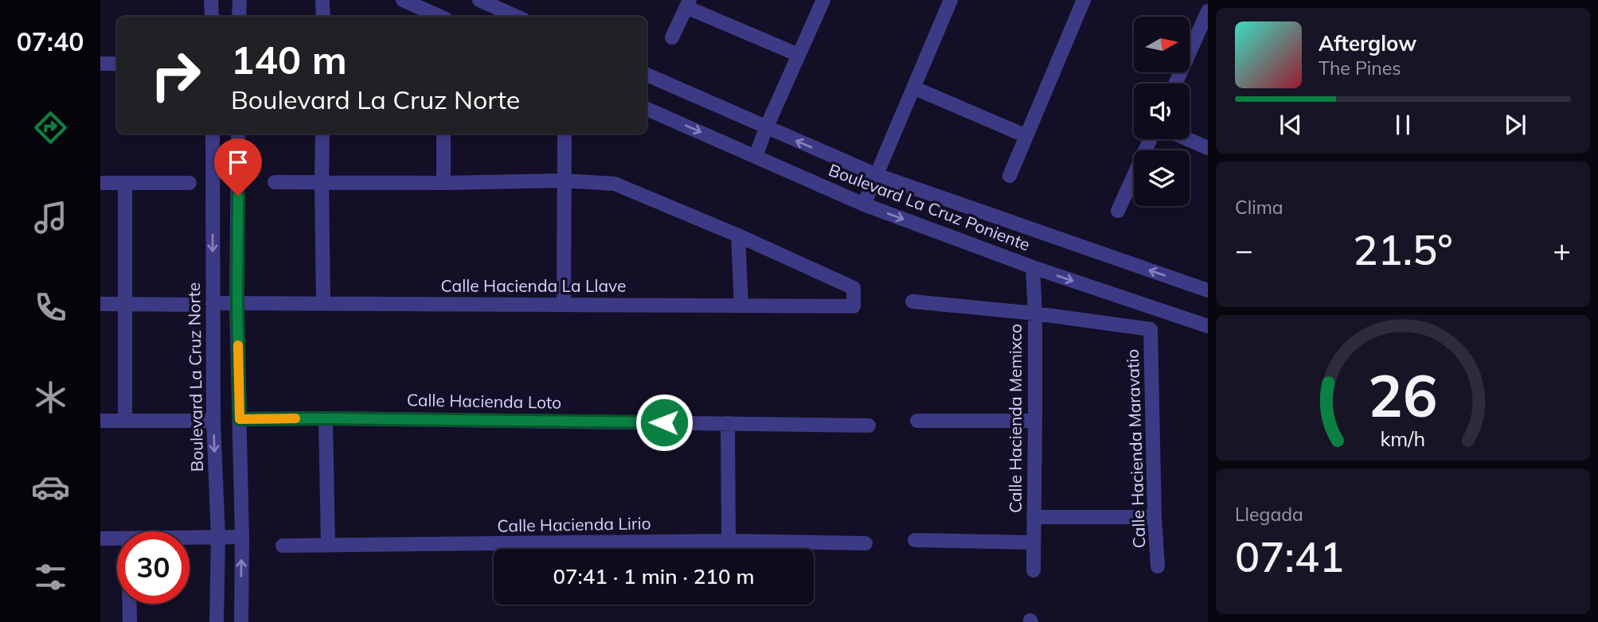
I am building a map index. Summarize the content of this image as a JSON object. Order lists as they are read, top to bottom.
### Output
{
  "streets": {
    "street": [
      "Boulevard La Cruz Poniente",
      "Calle Hacienda La Llave",
      "Boulevard La Cruz Norte",
      "Calle Hacienda Loto",
      "Calle Hacienda Memixco",
      "Calle Hacienda Maravatio",
      "Calle Hacienda Lirio"
    ]
  },
  "crossings": [
    ["Boulevard La Cruz Poniente", "Calle Hacienda Memixco"],
    ["Calle Hacienda La Llave", "Boulevard La Cruz Norte"],
    ["Calle Hacienda Memixco", "Calle Hacienda Maravatio"]
  ],
  "north": "right",
  "page": {
    "tabs": "07:40",
    "turn": ["140 m", "Boulevard La Cruz Norte"],
    "song": ["Afterglow", "The Pines"],
    "tile": [
      "Clima",
      ["Llegada", "07:41"]
    ],
    "heat": ["−", "21.5°", "+"],
    "limit": "30",
    "trip": "07:41 · 1 min · 210 m",
    "gauge": ["26", "km/h"]
  }
}
